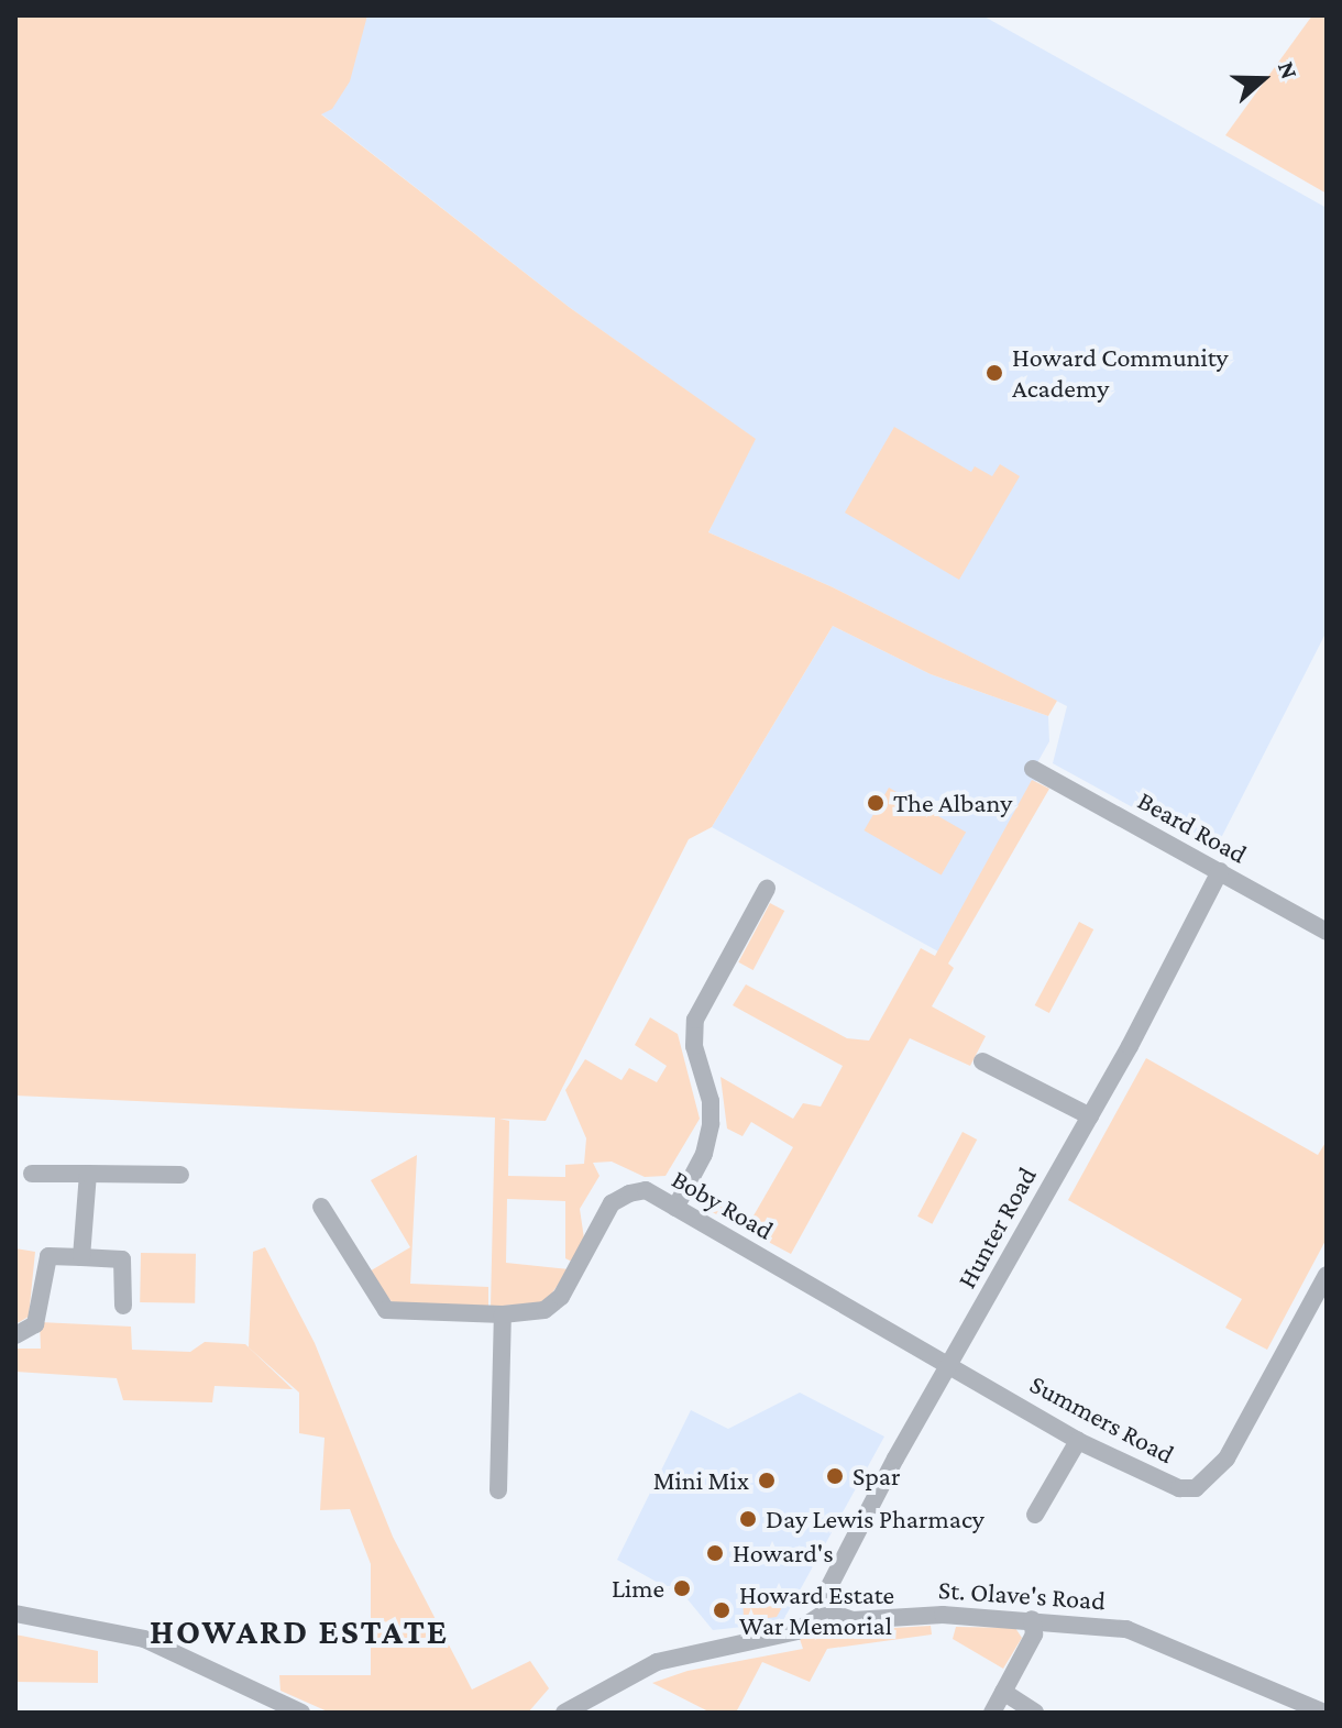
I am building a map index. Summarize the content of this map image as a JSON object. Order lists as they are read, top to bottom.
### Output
{
  "streets": {
    "street": [
      "Beard Road",
      "Boby Road",
      "Hunter Road",
      "Summers Road",
      "St. Olave's Road"
    ]
  },
  "crossings": [
    ["Beard Road", "Hunter Road"],
    ["Boby Road", "Hunter Road"],
    ["Boby Road", "Summers Road"],
    ["Hunter Road", "Summers Road"],
    ["Hunter Road", "St. Olave's Road"]
  ],
  "districts": ["HOWARD ESTATE"],
  "places": [
    "Howard Community Academy",
    "The Albany",
    "Spar",
    "Mini Mix",
    "Day Lewis Pharmacy",
    "Howard's",
    "Lime",
    "Howard Estate War Memorial"
  ],
  "north": "right"
}
